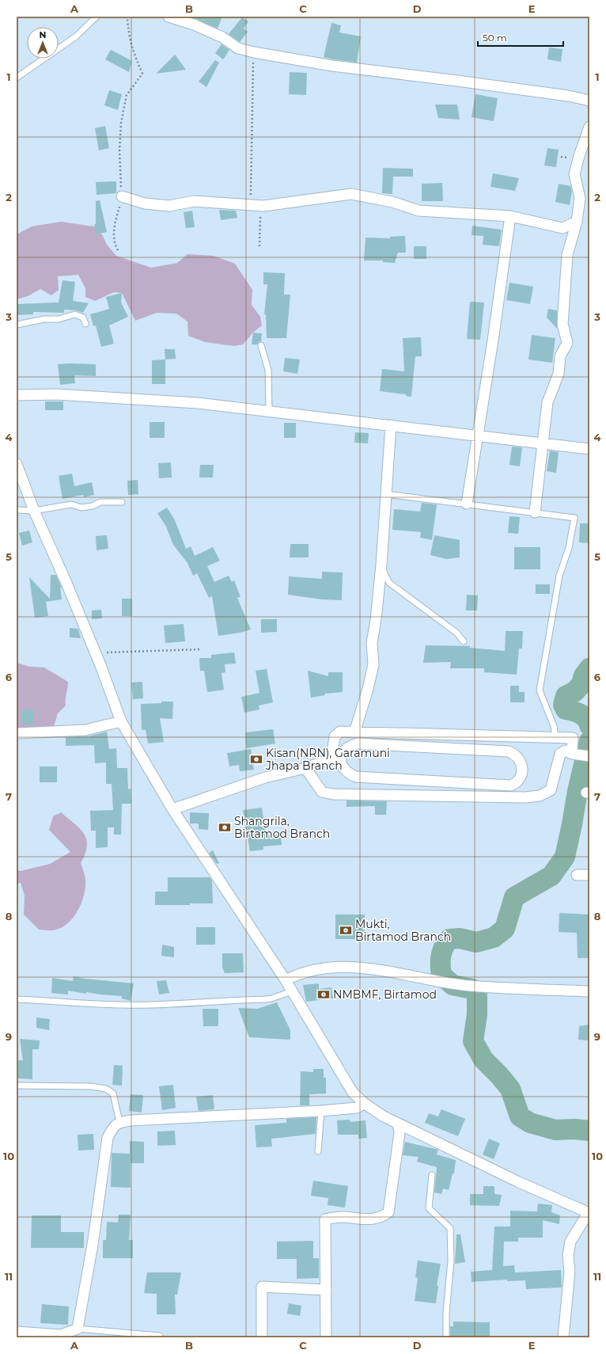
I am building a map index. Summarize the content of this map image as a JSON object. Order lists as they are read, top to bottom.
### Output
{
  "places": {
    "bank": [
      "Kisan(NRN), Garamuni Jhapa Branch",
      "Shangrila, Birtamod Branch",
      "Mukti, Birtamod Branch",
      "NMBMF, Birtamod"
    ]
  },
  "scale_bar": "50 m",
  "north": "top",
  "grid": {
    "columns": [
      "A",
      "B",
      "C",
      "D",
      "E"
    ],
    "rows": [
      "1",
      "2",
      "3",
      "4",
      "5",
      "6",
      "7",
      "8",
      "9",
      "10",
      "11"
    ]
  }
}
